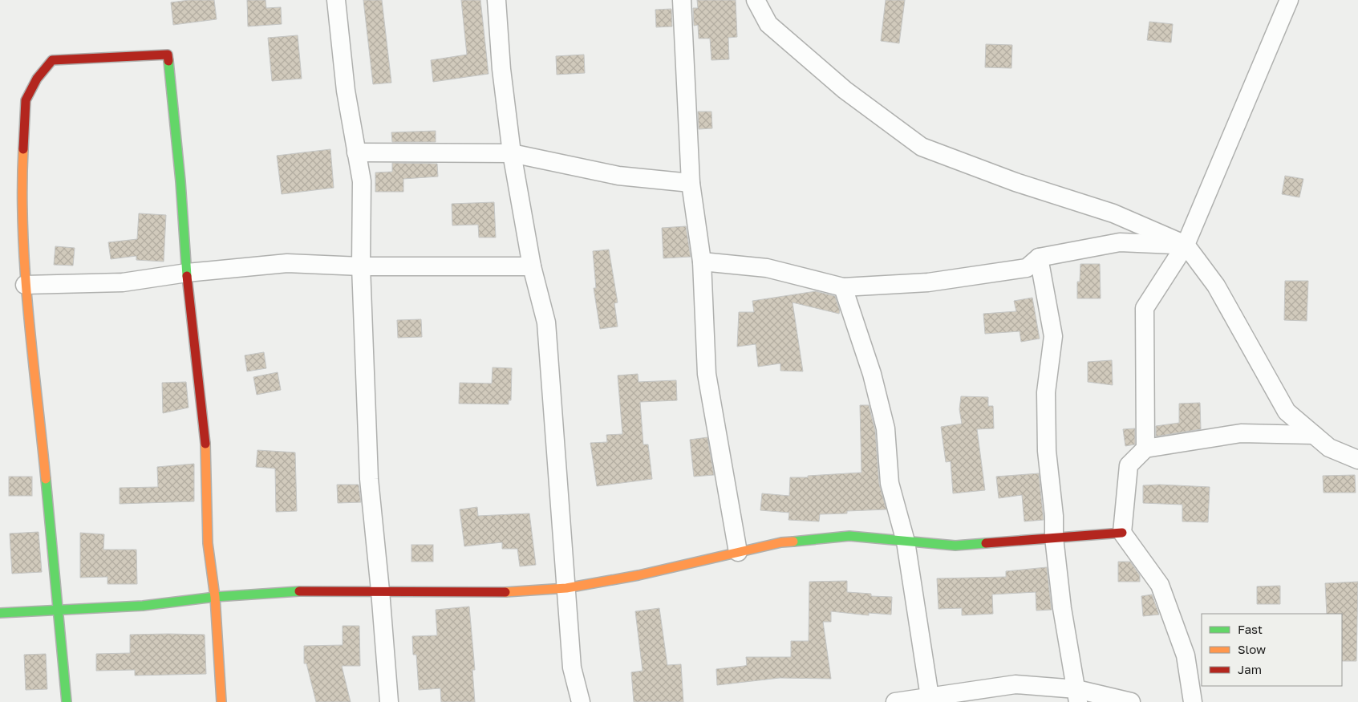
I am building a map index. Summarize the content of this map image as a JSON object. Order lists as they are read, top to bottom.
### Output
{
  "legend": ["Fast", "Slow", "Jam"]
}
